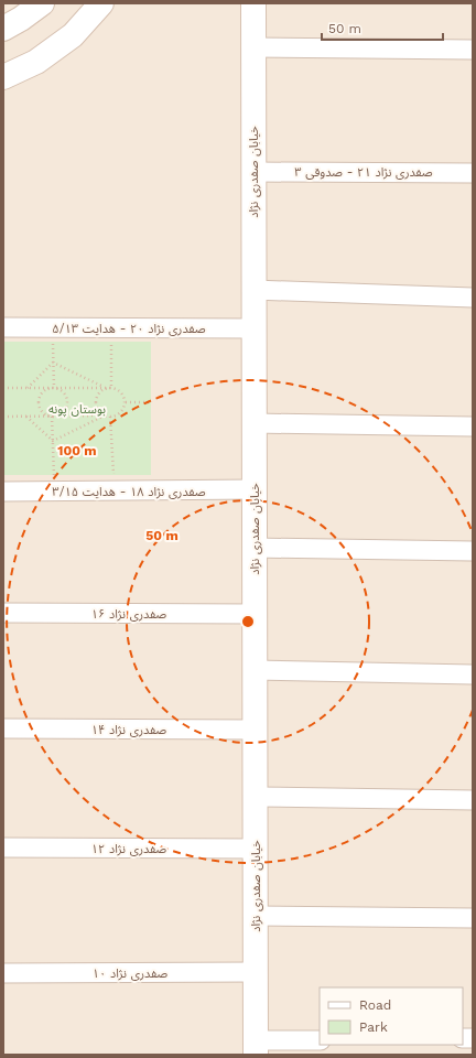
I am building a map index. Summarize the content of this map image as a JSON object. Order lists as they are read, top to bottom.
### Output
{
  "streets": {
    "street": [
      "خیابان صفدری نژاد",
      "صفدری نژاد ۲۱ - صدوقی ۳",
      "صفدری نژاد ۲۰ - هدایت ۵/۱۳",
      "صفدری نژاد ۱۸ - هدایت ۳/۱۵",
      "صفدری نژاد ۱۶",
      "صفدری نژاد ۱۴",
      "صفدری نژاد ۱۲",
      "صفدری نژاد ۱۰"
    ]
  },
  "crossings": [
    ["خیابان صفدری نژاد", "صفدری نژاد ۲۱ - صدوقی ۳"],
    ["خیابان صفدری نژاد", "صفدری نژاد ۲۰ - هدایت ۵/۱۳"],
    ["خیابان صفدری نژاد", "صفدری نژاد ۱۸ - هدایت ۳/۱۵"],
    ["خیابان صفدری نژاد", "صفدری نژاد ۱۶"],
    ["خیابان صفدری نژاد", "صفدری نژاد ۱۴"],
    ["خیابان صفدری نژاد", "صفدری نژاد ۱۲"],
    ["خیابان صفدری نژاد", "صفدری نژاد ۱۰"]
  ],
  "parks": ["بوستان پونه"],
  "legend": ["Road", "Park"],
  "scale_bar": "50 m",
  "rings": ["100 m", "50 m"]
}
